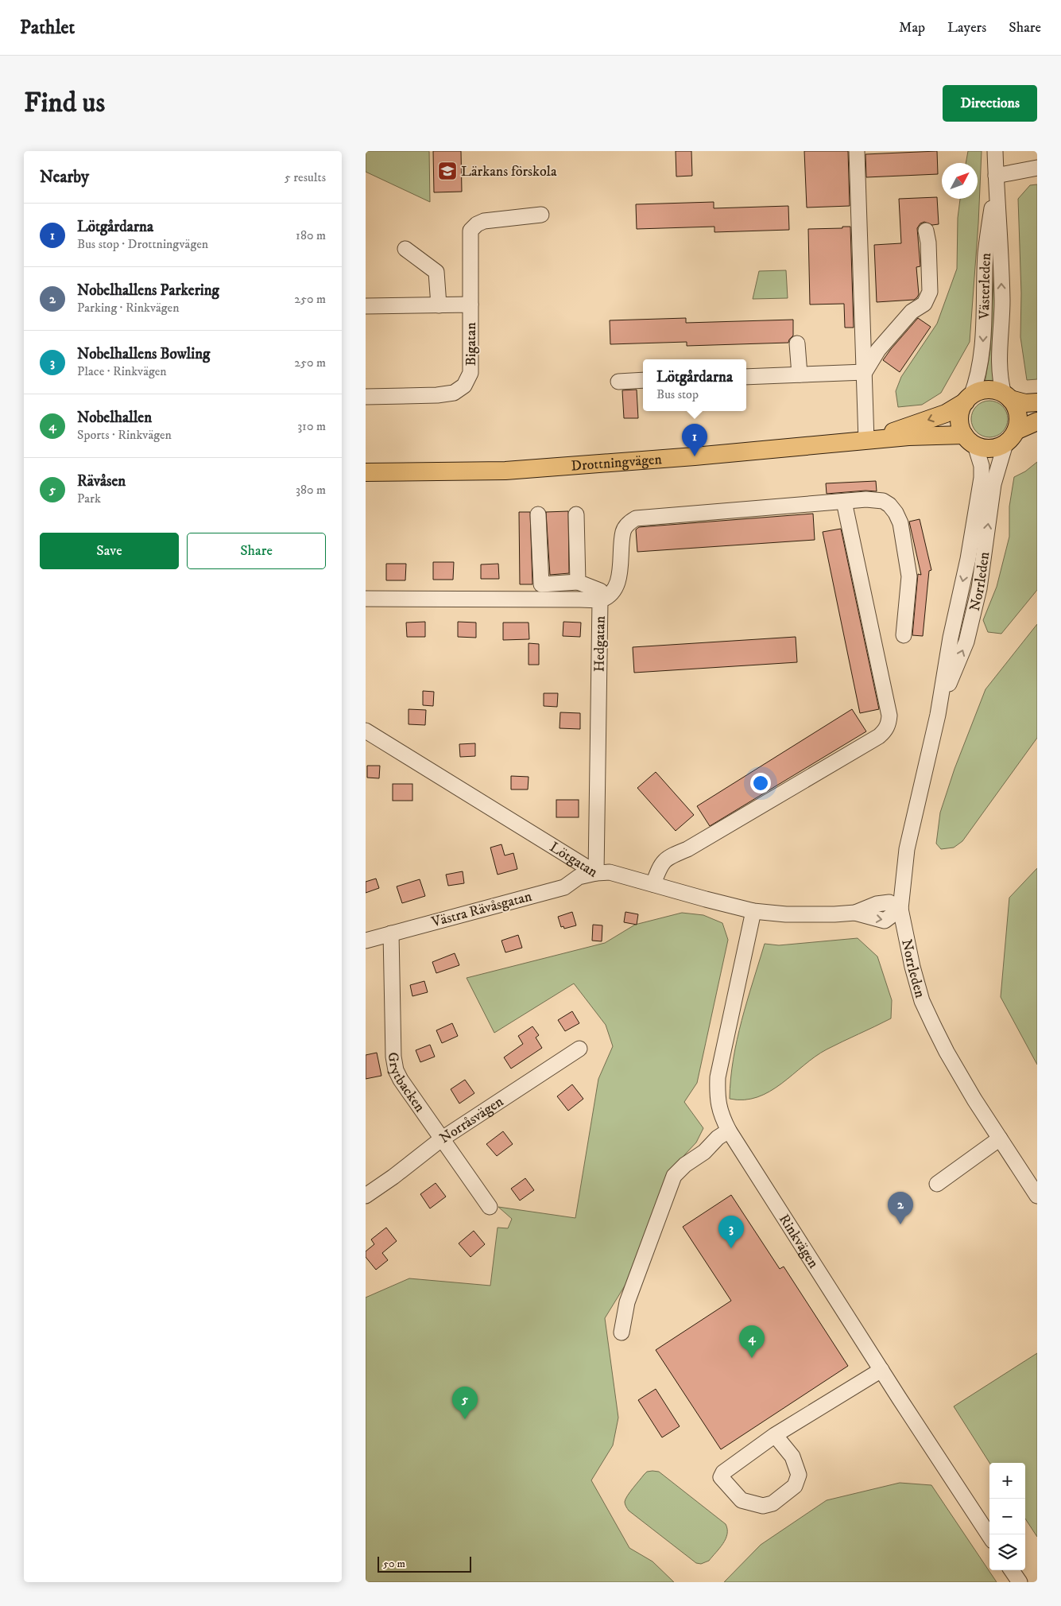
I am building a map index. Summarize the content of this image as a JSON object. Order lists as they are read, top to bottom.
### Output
{
  "streets": {
    "main road": ["Drottningvägen"],
    "street": [
      "Västerleden",
      "Bigatan",
      "Norrleden",
      "Hedgatan",
      "Lötgatan",
      "Västra Rävåsgatan",
      "Grytbacken",
      "Norråsvägen",
      "Rinkvägen"
    ]
  },
  "crossings": [
    ["Västerleden", "Drottningvägen"],
    ["Västerleden", "Norrleden"],
    ["Drottningvägen", "Norrleden"],
    ["Norrleden", "Lötgatan"],
    ["Hedgatan", "Lötgatan"],
    ["Hedgatan", "Västra Rävåsgatan"],
    ["Lötgatan", "Västra Rävåsgatan"],
    ["Lötgatan", "Rinkvägen"],
    ["Västra Rävåsgatan", "Grytbacken"],
    ["Grytbacken", "Norråsvägen"]
  ],
  "places": {
    "school or university": ["Lärkans förskola"]
  },
  "scale_bar": "50 m",
  "north": "top right",
  "page": {
    "header": "Pathlet",
    "nav": ["Map", "Layers", "Share"],
    "buttons": [
      "Directions",
      ["Save", "Share"]
    ],
    "title": "Find us",
    "heading": ["Nearby", "5 results"],
    "list": [
      {
        "mark": "1",
        "name": "Lötgårdarna",
        "note": "Bus stop · Drottningvägen",
        "value": "180 m"
      },
      {
        "mark": "2",
        "name": "Nobelhallens Parkering",
        "note": "Parking · Rinkvägen",
        "value": "250 m"
      },
      {
        "mark": "3",
        "name": "Nobelhallens Bowling",
        "note": "Place · Rinkvägen",
        "value": "250 m"
      },
      {
        "mark": "4",
        "name": "Nobelhallen",
        "note": "Sports · Rinkvägen",
        "value": "310 m"
      },
      {
        "mark": "5",
        "name": "Rävåsen",
        "note": "Park",
        "value": "380 m"
      }
    ],
    "popup": ["Lötgårdarna", "Bus stop"],
    "pins": [
      "1",
      "2",
      "3",
      "4",
      "5"
    ],
    "map_buttons": ["+", "−"],
    "scale": "50 m"
  }
}
